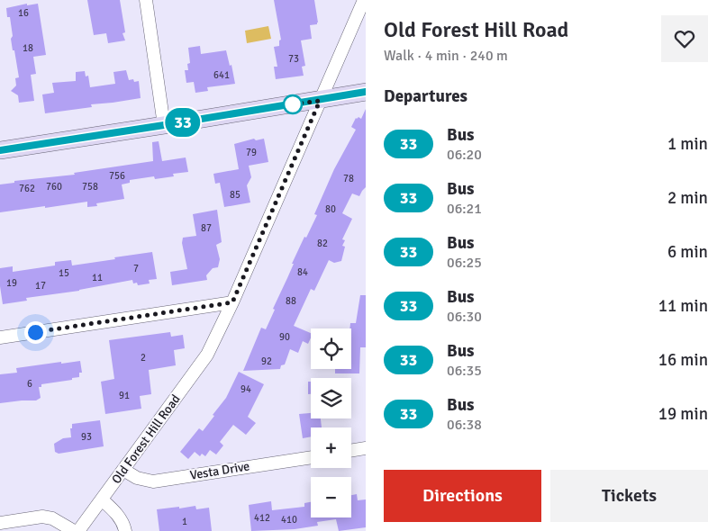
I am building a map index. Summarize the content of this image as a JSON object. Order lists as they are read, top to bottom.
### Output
{
  "streets": {
    "street": ["Old Forest Hill Road", "Vesta Drive"]
  },
  "crossings": [
    ["Old Forest Hill Road", "Vesta Drive"]
  ],
  "lines": ["bus line 33"],
  "house_numbers": [
    "16",
    "18",
    "73",
    "641",
    "79",
    "756",
    "78",
    "760",
    "758",
    "762",
    "85",
    "80",
    "87",
    "82",
    "7",
    "84",
    "15",
    "11",
    "19",
    "17",
    "88",
    "90",
    "2",
    "92",
    "6",
    "94",
    "91",
    "93",
    "412",
    "410",
    "1"
  ],
  "page": {
    "on_map": "33",
    "heading": [
      ["Old Forest Hill Road", "Walk · 4 min · 240 m"],
      "Departures"
    ],
    "list": [
      {
        "mark": "33",
        "name": "Bus",
        "note": "06:20",
        "value": "1 min"
      },
      {
        "mark": "33",
        "name": "Bus",
        "note": "06:21",
        "value": "2 min"
      },
      {
        "mark": "33",
        "name": "Bus",
        "note": "06:25",
        "value": "6 min"
      },
      {
        "mark": "33",
        "name": "Bus",
        "note": "06:30",
        "value": "11 min"
      },
      {
        "mark": "33",
        "name": "Bus",
        "note": "06:35",
        "value": "16 min"
      },
      {
        "mark": "33",
        "name": "Bus",
        "note": "06:38",
        "value": "19 min"
      }
    ],
    "map_buttons": ["+", "−"],
    "buttons": ["Directions", "Tickets"]
  }
}
